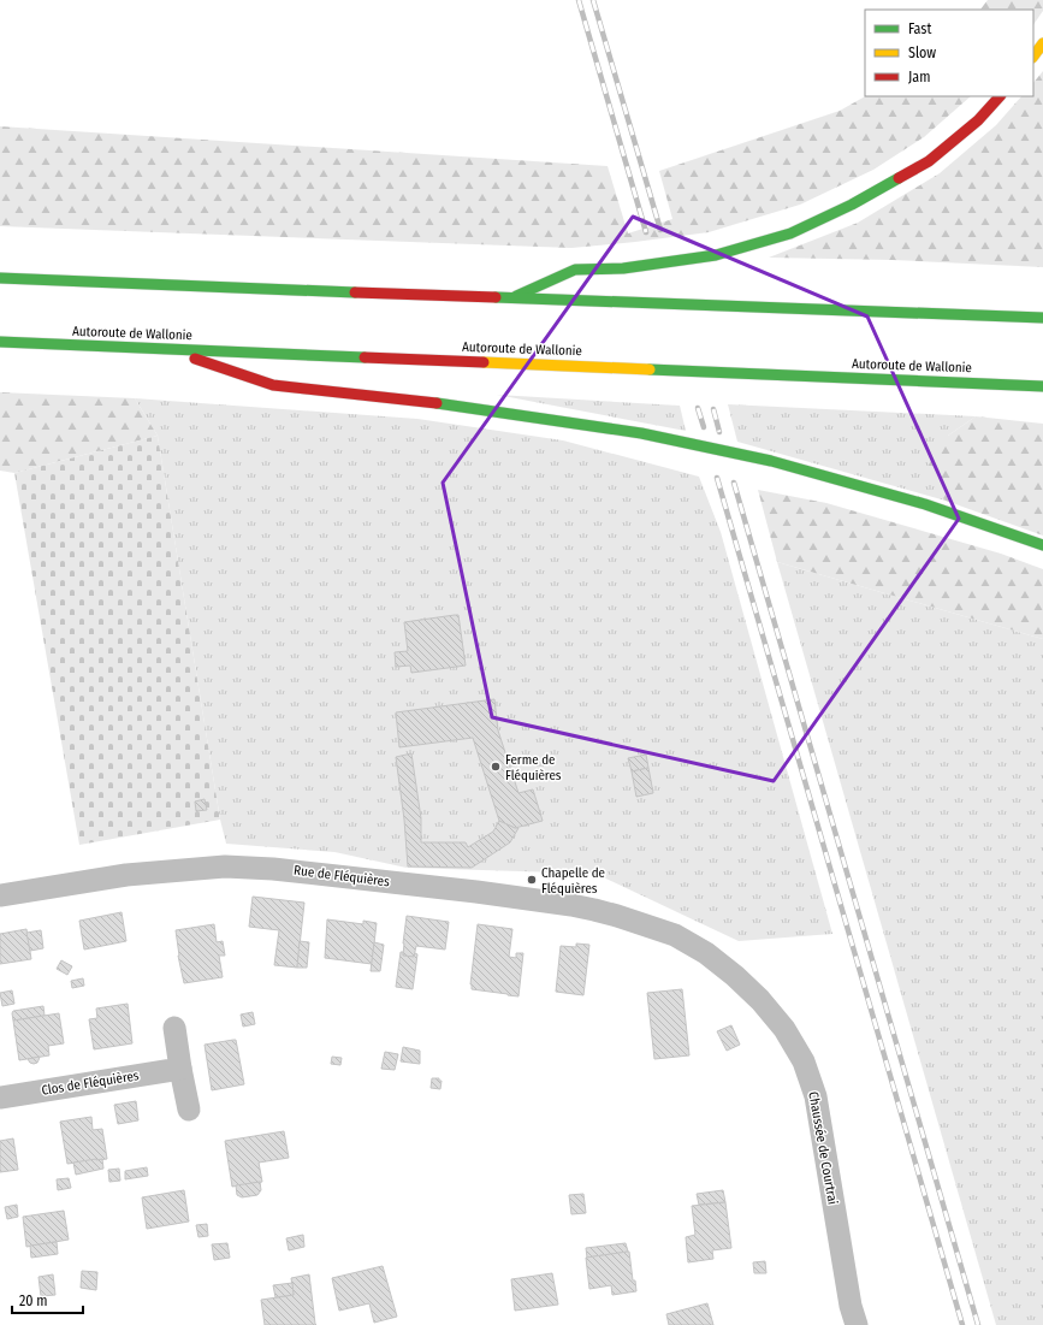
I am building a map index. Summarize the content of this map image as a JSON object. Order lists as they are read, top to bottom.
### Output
{
  "streets": {
    "highway": ["Autoroute de Wallonie"],
    "street": ["Rue de Fléquières", "Clos de Fléquières", "Chaussée de Courtrai"]
  },
  "crossings": [
    ["Rue de Fléquières", "Chaussée de Courtrai"]
  ],
  "places": ["Ferme de Fléquières", "Chapelle de Fléquières"],
  "legend": ["Fast", "Slow", "Jam"],
  "scale_bar": "20 m"
}
